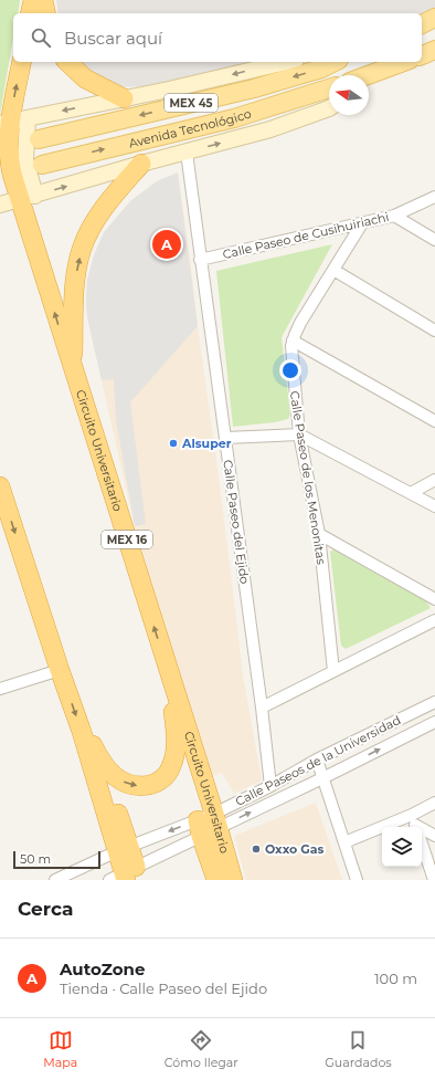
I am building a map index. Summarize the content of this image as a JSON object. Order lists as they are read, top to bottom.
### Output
{
  "streets": {
    "highway": ["Circuito Universitario", "MEX 16"],
    "main road": ["MEX 45", "Avenida Tecnológico"],
    "street": [
      "Calle Paseo de Cusihuiriachi",
      "Calle Paseo de los Menonitas",
      "Calle Paseo del Ejido",
      "Calle Paseos de la Universidad"
    ]
  },
  "crossings": [
    ["Calle Paseo de Cusihuiriachi", "Calle Paseo de los Menonitas"],
    ["Calle Paseo de Cusihuiriachi", "Calle Paseo del Ejido"],
    ["Circuito Universitario", "Calle Paseos de la Universidad"],
    ["Calle Paseo del Ejido", "Calle Paseos de la Universidad"]
  ],
  "places": ["Alsuper", "Oxxo Gas"],
  "scale_bar": "50 m",
  "north": "left",
  "page": {
    "search": "Buscar aquí",
    "pins": "A",
    "scale": "50 m",
    "heading": "Cerca",
    "list": [
      {
        "mark": "A",
        "name": "AutoZone",
        "note": "Tienda · Calle Paseo del Ejido",
        "value": "100 m"
      }
    ],
    "nav": ["Mapa", "Cómo llegar", "Guardados"]
  }
}
